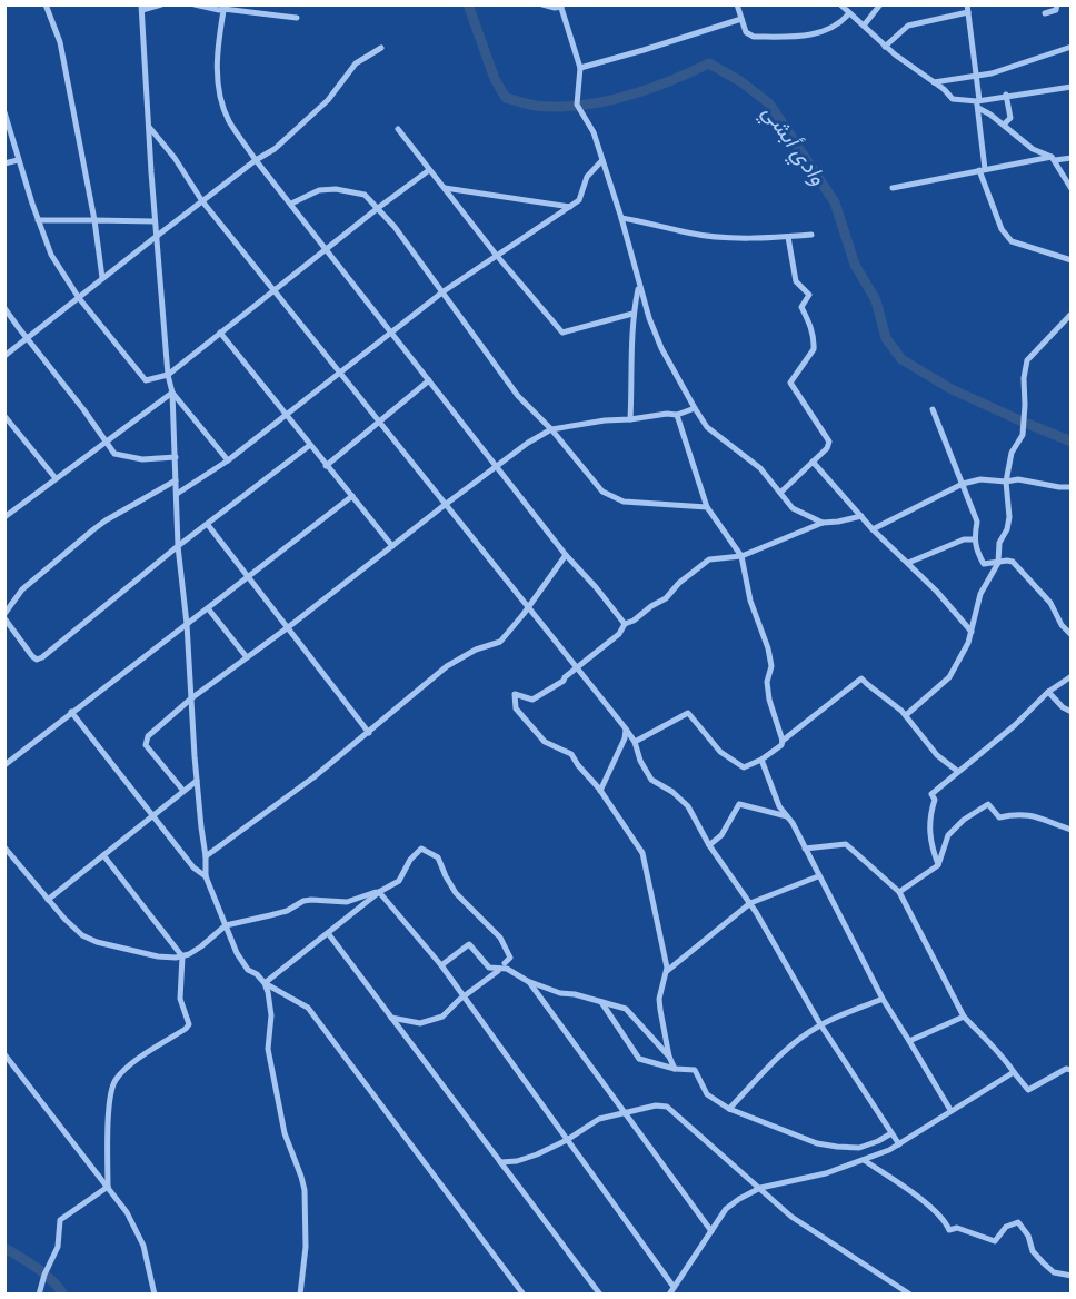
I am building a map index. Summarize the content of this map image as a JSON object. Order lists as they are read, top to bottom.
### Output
{
  "water": ["وادي أبشي"]
}
